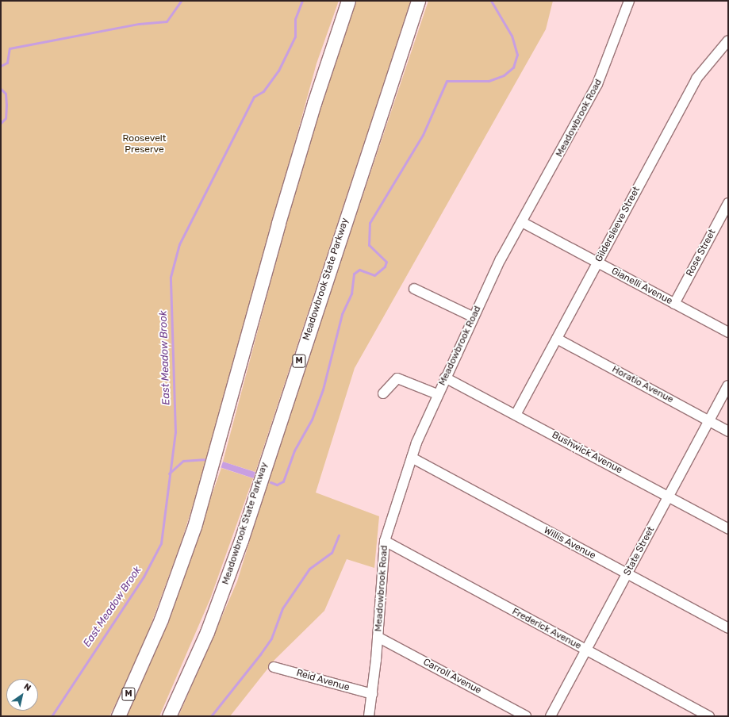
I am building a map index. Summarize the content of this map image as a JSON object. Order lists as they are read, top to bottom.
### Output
{
  "streets": {
    "highway": ["Meadowbrook State Parkway", "M"],
    "street": [
      "Meadowbrook Road",
      "Gildersleeve Street",
      "Rose Street",
      "Gianelli Avenue",
      "Horatio Avenue",
      "Bushwick Avenue",
      "Willis Avenue",
      "State Street",
      "Frederick Avenue",
      "Carroll Avenue",
      "Reid Avenue"
    ]
  },
  "crossings": [
    ["Meadowbrook Road", "Gianelli Avenue"],
    ["Meadowbrook Road", "Bushwick Avenue"],
    ["Meadowbrook Road", "Willis Avenue"],
    ["Meadowbrook Road", "Frederick Avenue"],
    ["Meadowbrook Road", "Carroll Avenue"],
    ["Meadowbrook Road", "Reid Avenue"],
    ["Gildersleeve Street", "Gianelli Avenue"],
    ["Gildersleeve Street", "Horatio Avenue"],
    ["Gildersleeve Street", "Bushwick Avenue"],
    ["Rose Street", "Gianelli Avenue"],
    ["Horatio Avenue", "State Street"],
    ["Bushwick Avenue", "State Street"],
    ["Willis Avenue", "State Street"],
    ["State Street", "Frederick Avenue"]
  ],
  "water": ["East Meadow Brook"],
  "parks": ["Roosevelt Preserve"],
  "north": "top right"
}
